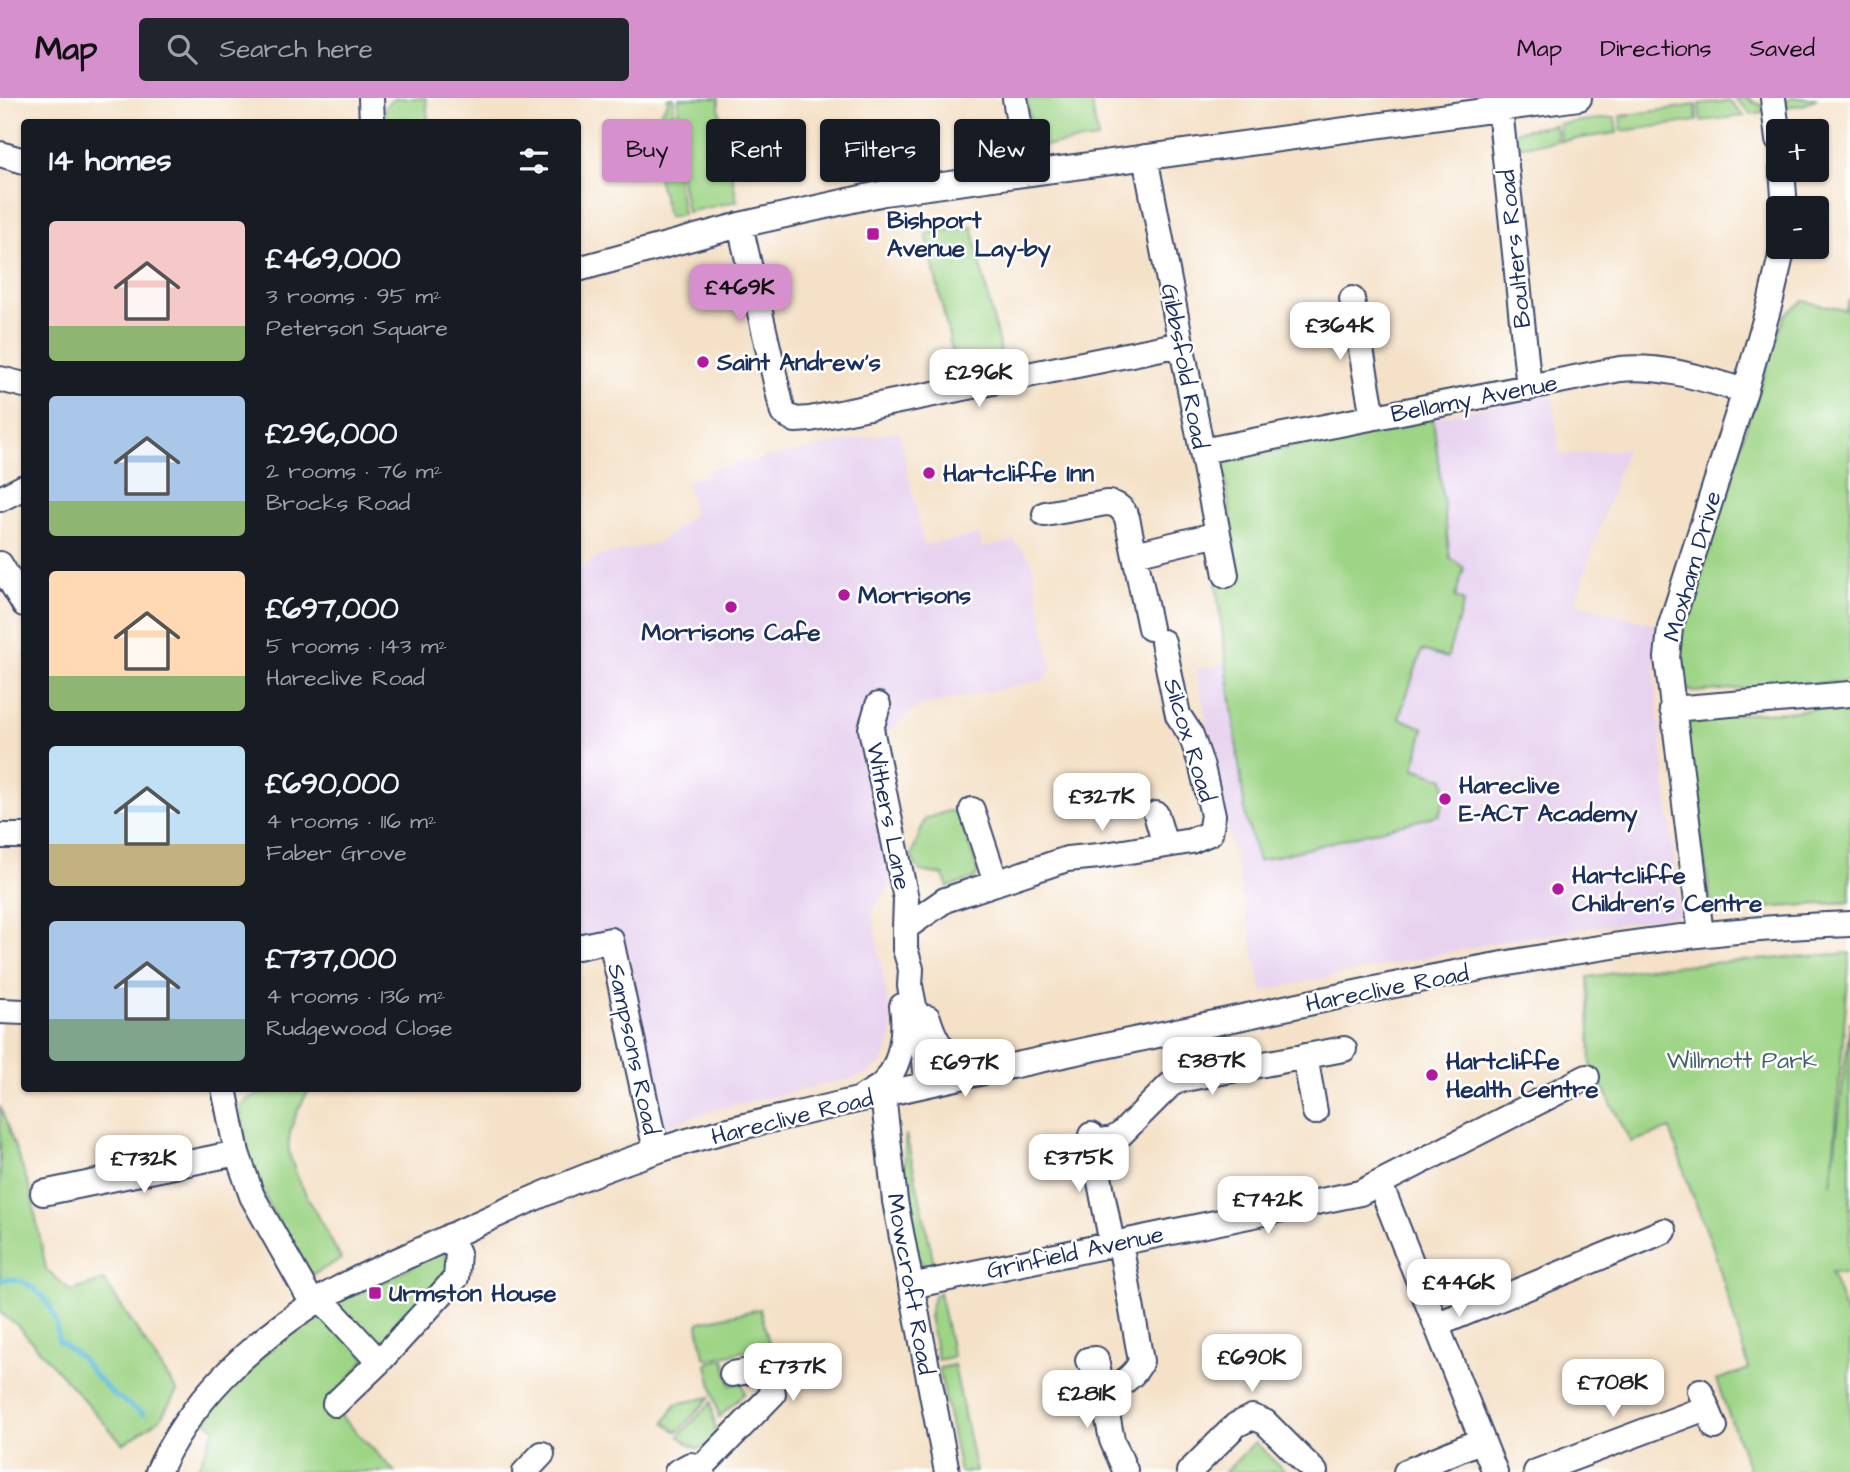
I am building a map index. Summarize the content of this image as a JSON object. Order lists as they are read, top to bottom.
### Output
{
  "streets": {
    "street": [
      "Boulters Road",
      "Gibbsfold Road",
      "Bellamy Avenue",
      "Moxham Drive",
      "Silcox Road",
      "Withers Lane",
      "Hareclive Road",
      "Sampsons Road",
      "Grinfield Avenue",
      "Mowcroft Road"
    ]
  },
  "crossings": [
    ["Boulters Road", "Bellamy Avenue"],
    ["Gibbsfold Road", "Bellamy Avenue"],
    ["Bellamy Avenue", "Moxham Drive"],
    ["Moxham Drive", "Hareclive Road"],
    ["Silcox Road", "Withers Lane"],
    ["Hareclive Road", "Sampsons Road"],
    ["Hareclive Road", "Mowcroft Road"],
    ["Grinfield Avenue", "Mowcroft Road"]
  ],
  "parks": ["Willmott Park"],
  "places": {
    "transit": ["Bishport Avenue Lay-by", "Urmston House"],
    "other": [
      "Saint Andrew's",
      "Hartcliffe Inn",
      "Morrisons",
      "Morrisons Cafe",
      "Hareclive E-ACT Academy",
      "Hartcliffe Children's Centre",
      "Hartcliffe Health Centre"
    ]
  },
  "page": {
    "header": "Map",
    "search": "Search here",
    "nav": ["Map", "Directions", "Saved"],
    "map_buttons": ["+", "−"],
    "chip": [
      "Buy",
      "Rent",
      "Filters",
      "New"
    ],
    "heading": "14 homes",
    "list": [
      {
        "name": "£469,000",
        "note": "3 rooms · 95 m² · Peterson Square"
      },
      {
        "name": "£296,000",
        "note": "2 rooms · 76 m² · Brocks Road"
      },
      {
        "name": "£697,000",
        "note": "5 rooms · 143 m² · Hareclive Road"
      },
      {
        "name": "£690,000",
        "note": "4 rooms · 116 m² · Faber Grove"
      },
      {
        "name": "£737,000",
        "note": "4 rooms · 136 m² · Rudgewood Close"
      }
    ],
    "price": [
      "£469K",
      "£364K",
      "£296K",
      "£327K",
      "£387K",
      "£697K",
      "£375K",
      "£732K",
      "£742K",
      "£446K",
      "£690K",
      "£737K",
      "£708K",
      "£281K"
    ]
  }
}
